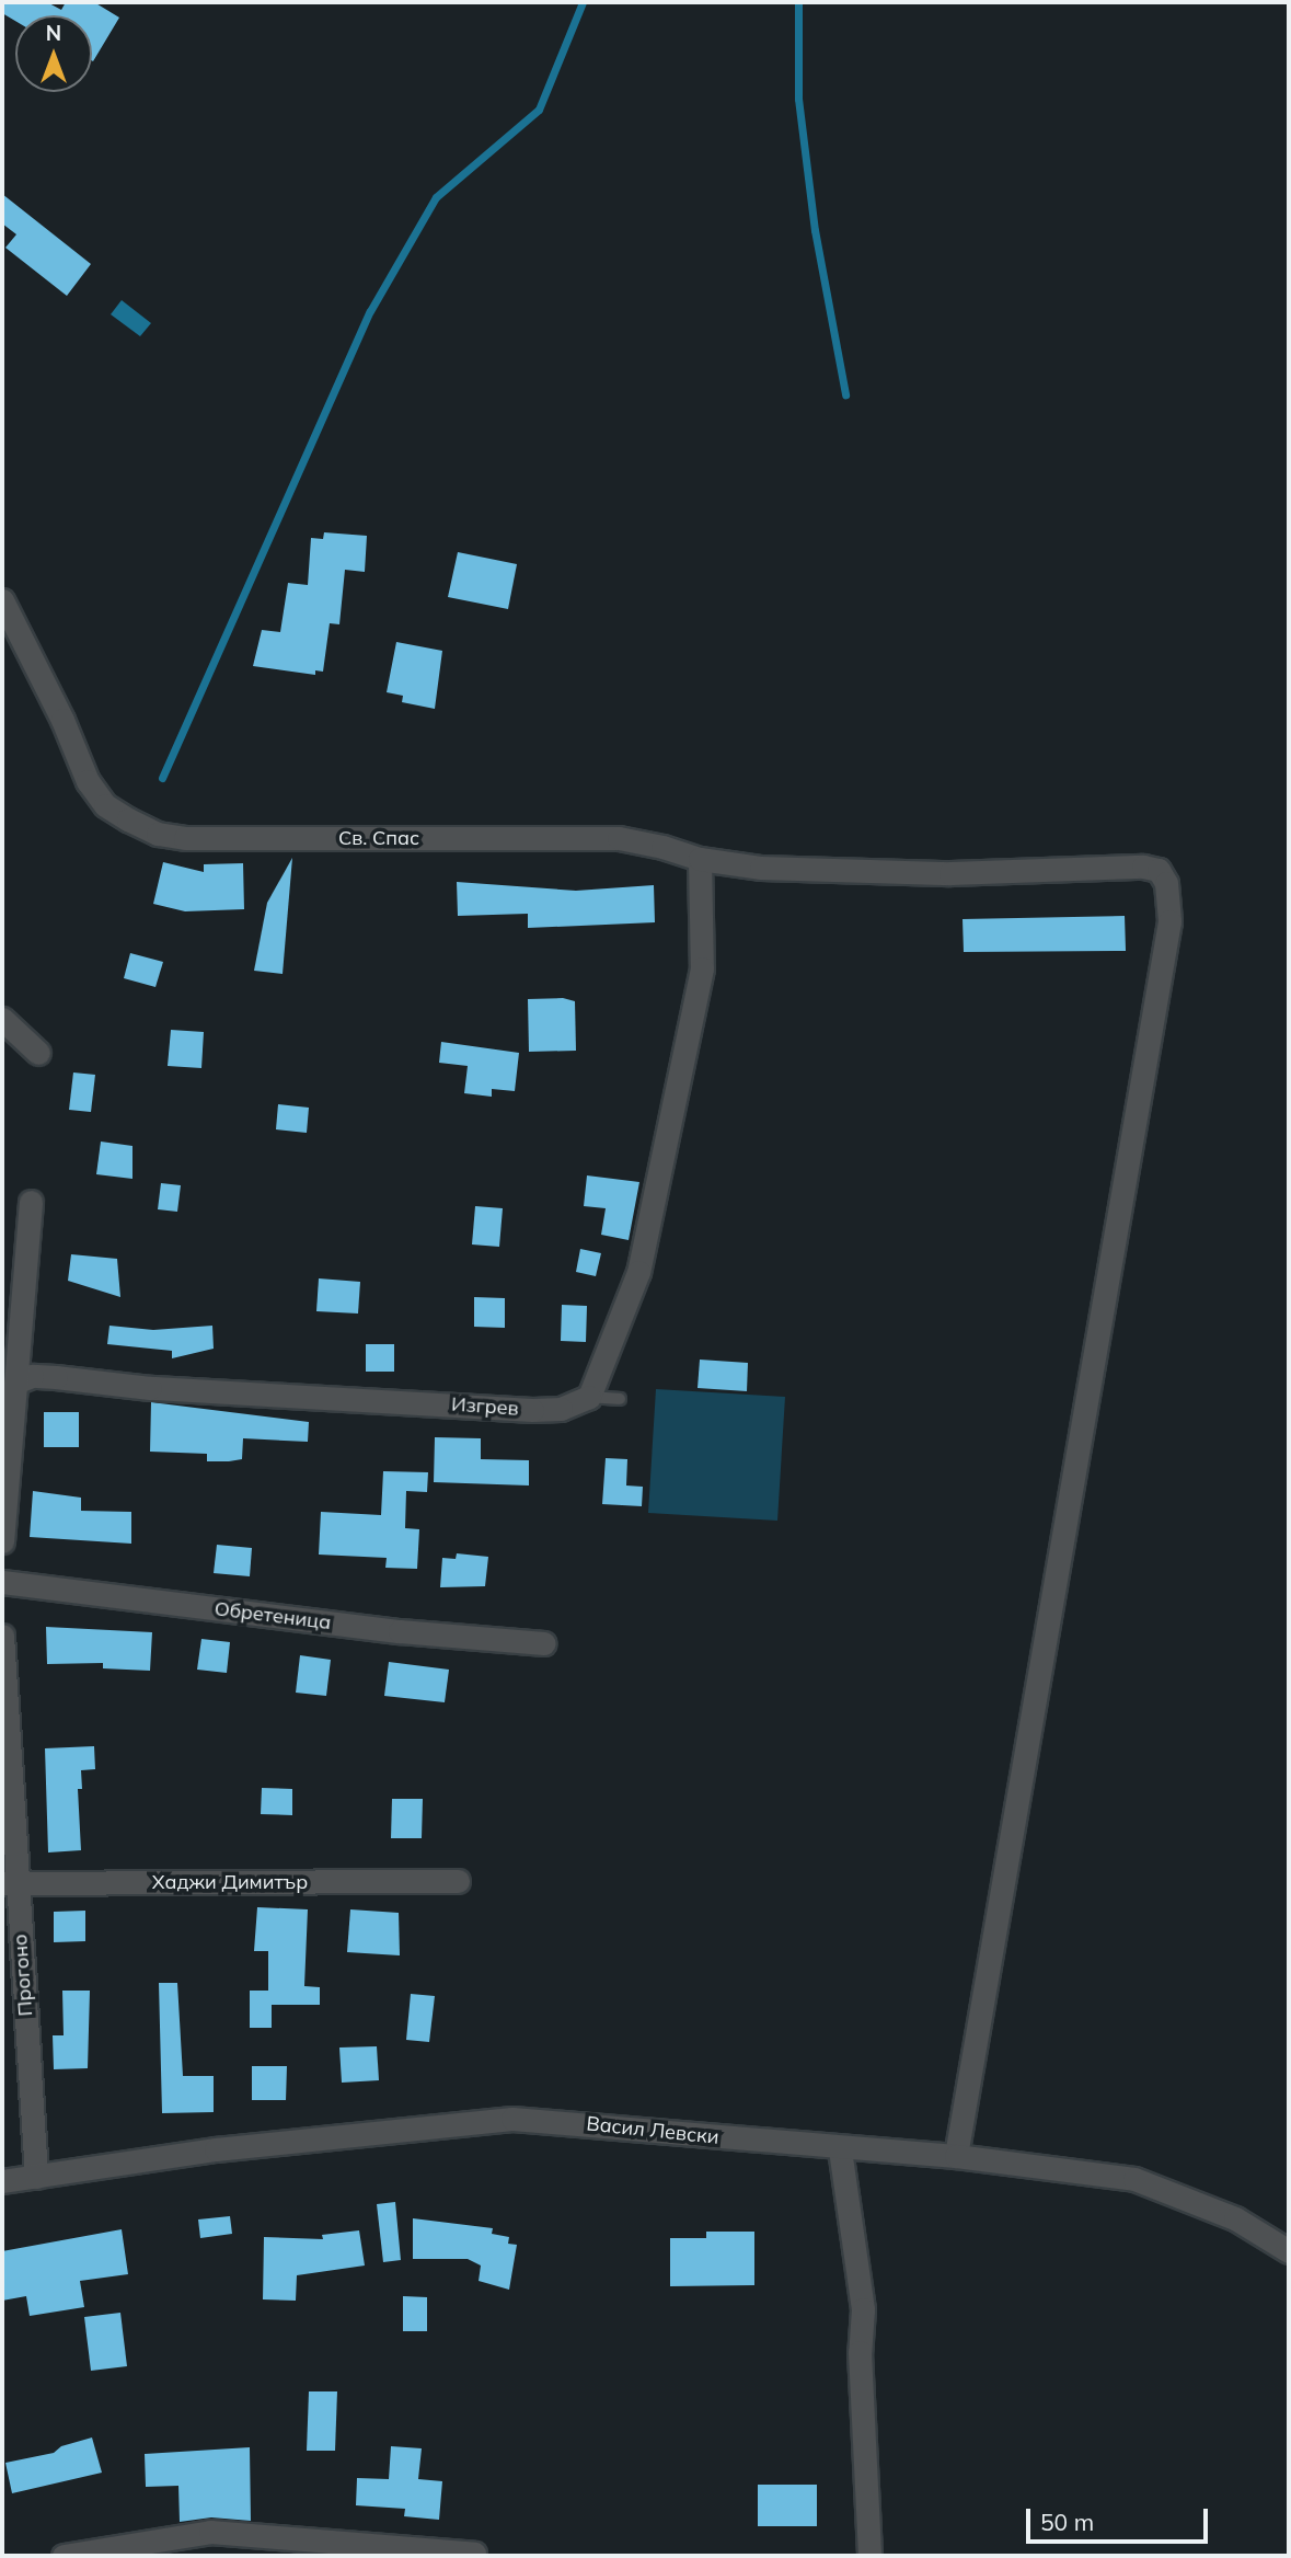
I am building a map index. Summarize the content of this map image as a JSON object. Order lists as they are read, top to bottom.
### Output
{
  "streets": {
    "street": [
      "Св. Спас",
      "Изгрев",
      "Обретеница",
      "Хаджи Димитър",
      "Прогоно",
      "Васил Левски"
    ]
  },
  "crossings": [
    ["Св. Спас", "Васил Левски"],
    ["Хаджи Димитър", "Прогоно"],
    ["Прогоно", "Васил Левски"]
  ],
  "scale_bar": "50 m",
  "north": "top"
}
